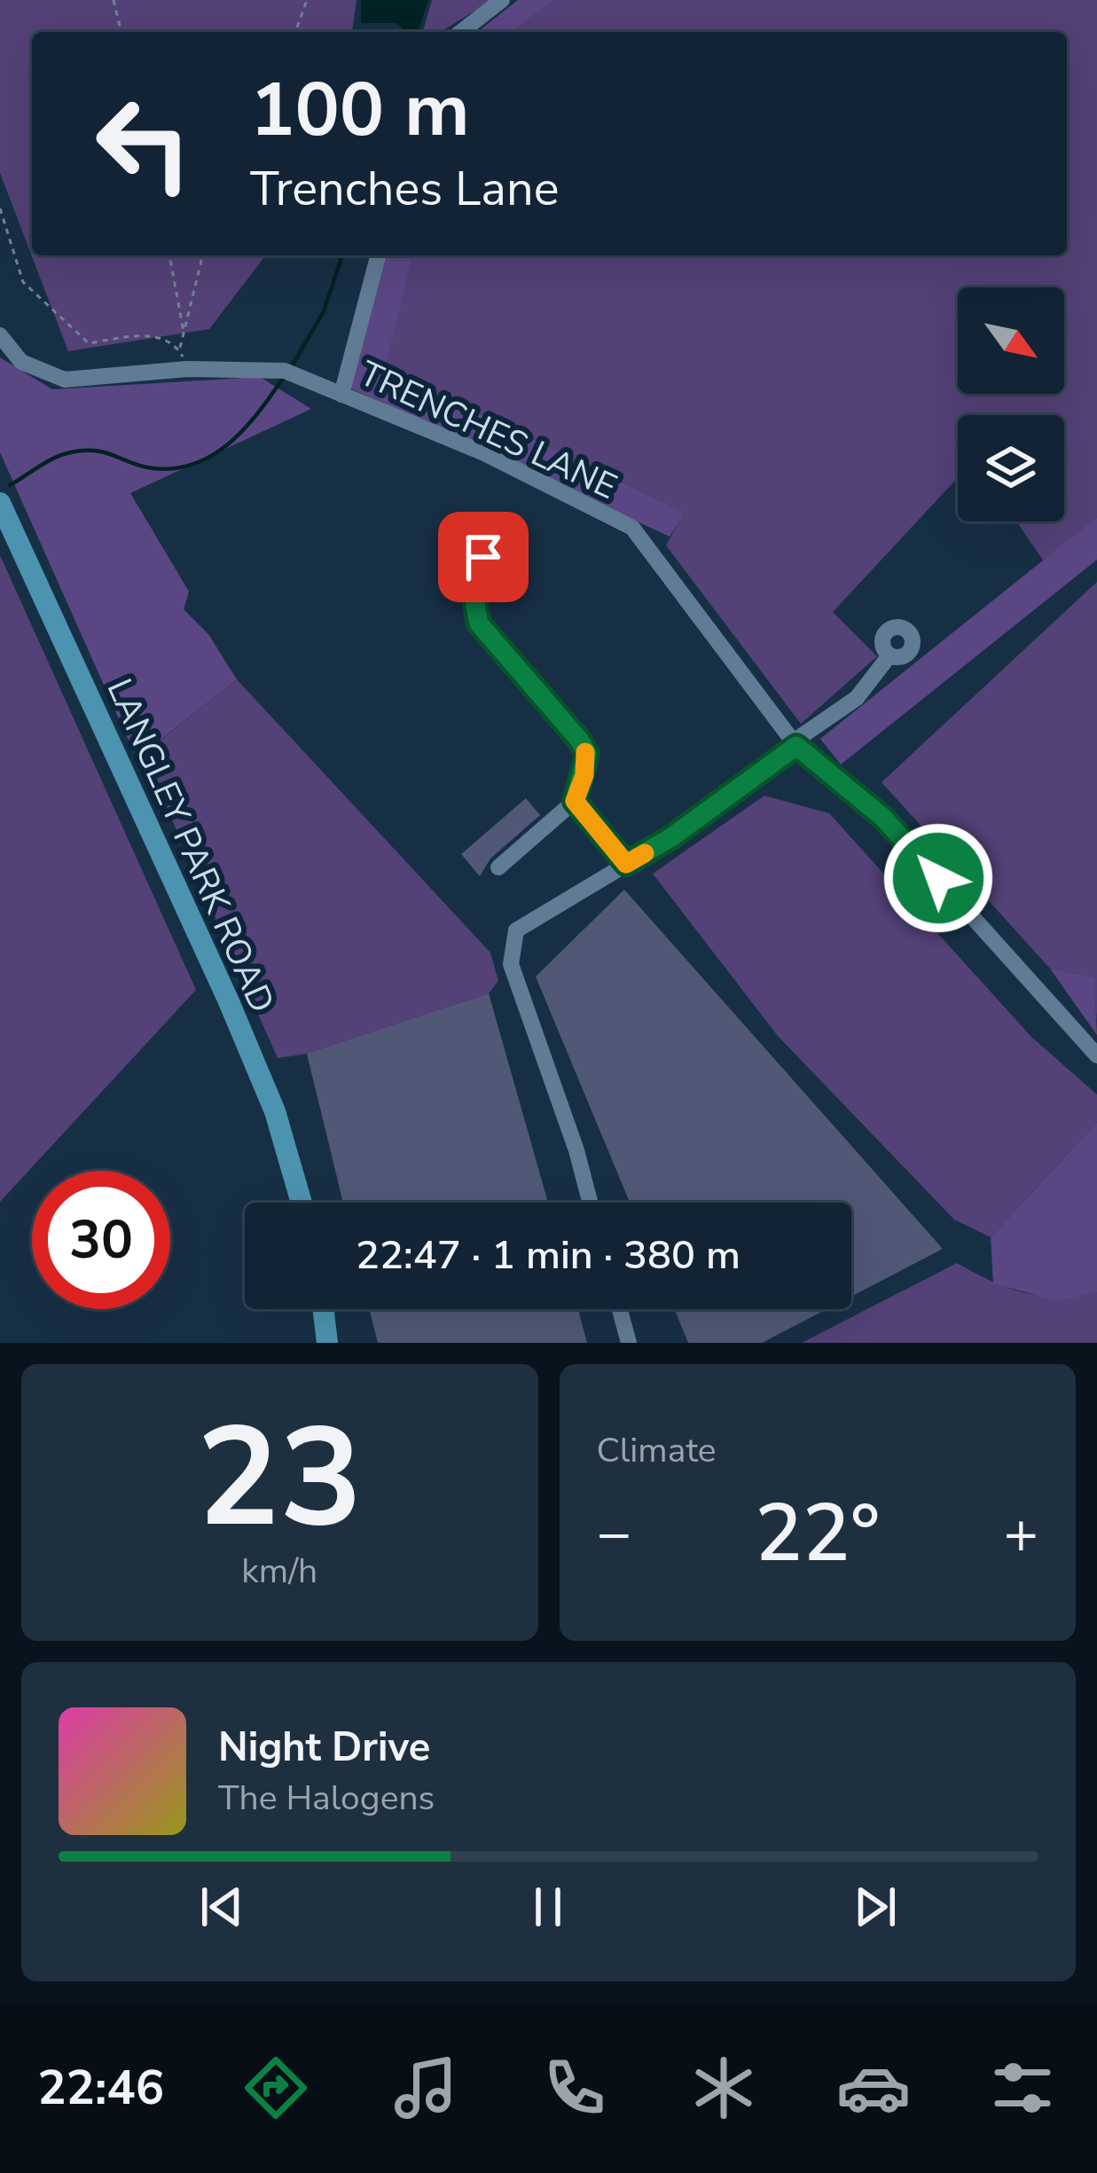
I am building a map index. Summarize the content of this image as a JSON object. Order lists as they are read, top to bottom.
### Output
{
  "streets": {
    "main road": ["LANGLEY PARK ROAD"],
    "street": ["TRENCHES LANE"]
  },
  "north": "bottom right",
  "page": {
    "turn": ["100 m", "Trenches Lane"],
    "limit": "30",
    "trip": "22:47 · 1 min · 380 m",
    "tile": [
      ["23", "km/h"],
      "Climate"
    ],
    "heat": ["−", "22°", "+"],
    "song": ["Night Drive", "The Halogens"],
    "tabs": "22:46"
  }
}
